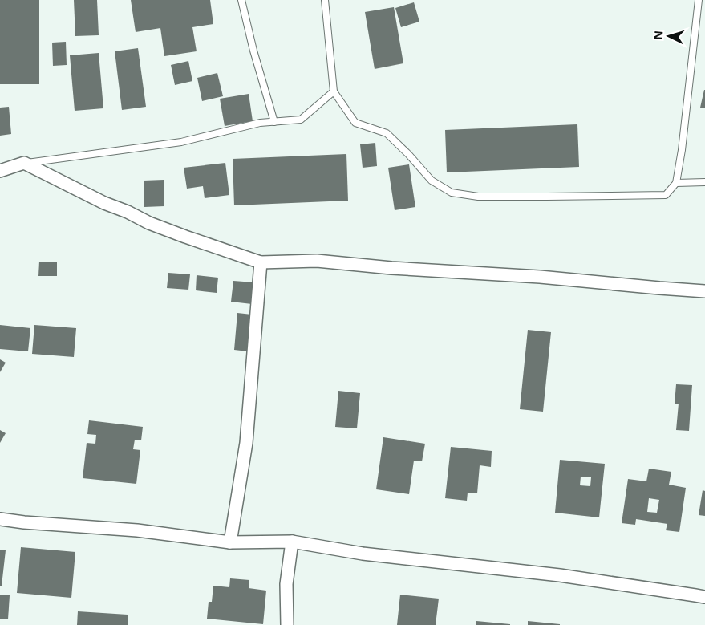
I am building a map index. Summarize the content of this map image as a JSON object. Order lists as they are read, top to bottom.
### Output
{
  "north": "left"
}
